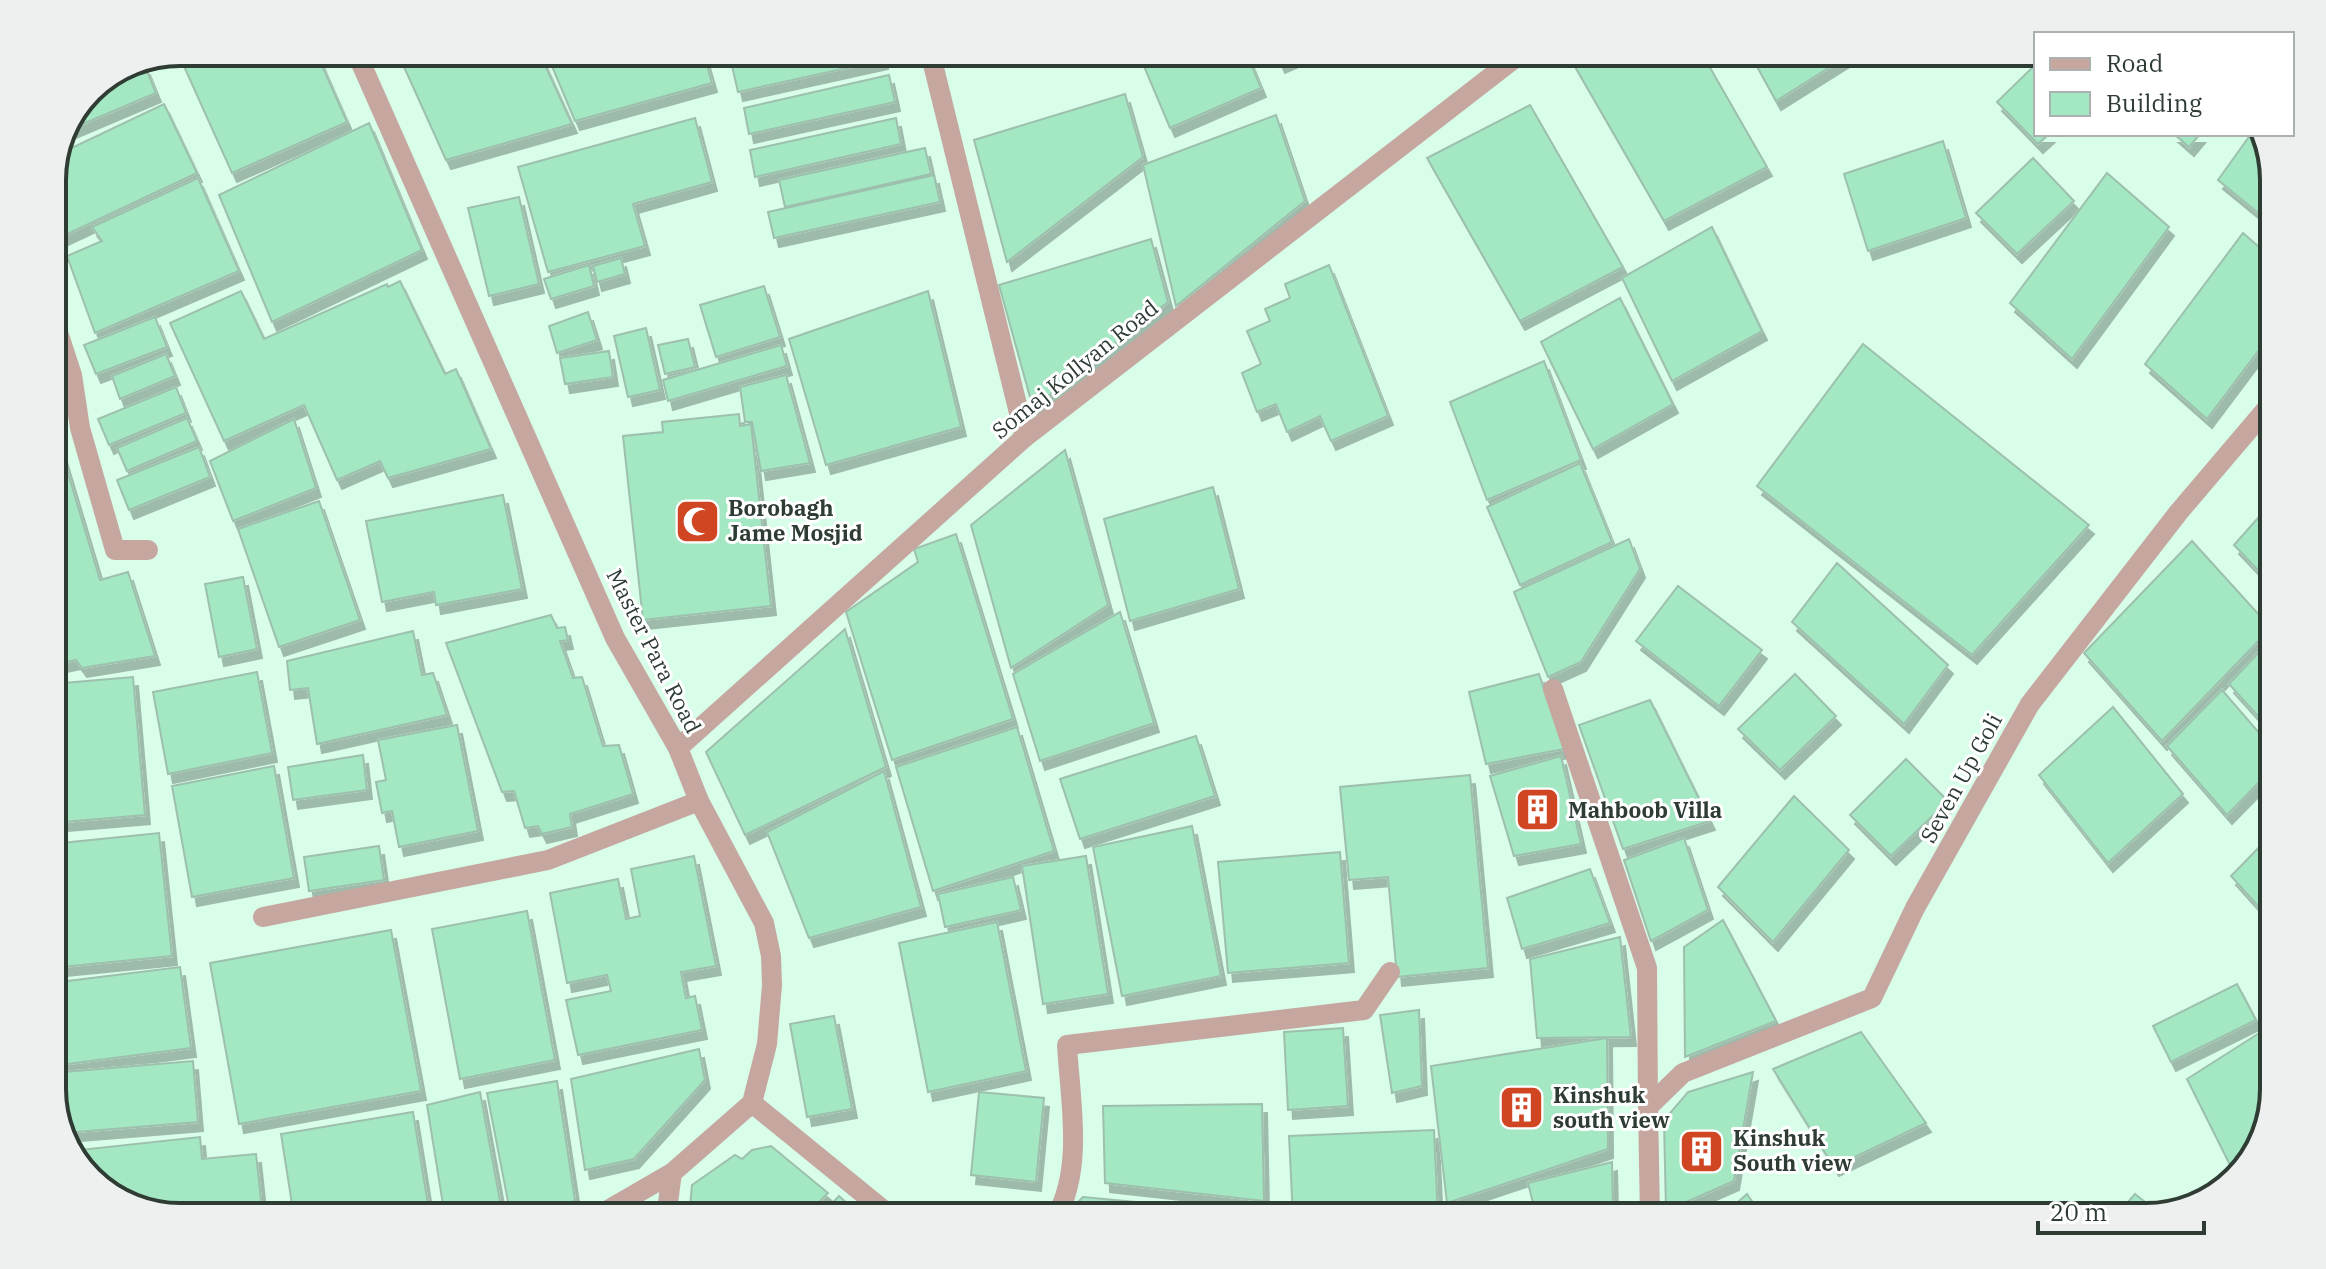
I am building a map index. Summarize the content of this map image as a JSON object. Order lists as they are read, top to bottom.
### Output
{
  "streets": {
    "street": ["Somaj Kollyan Road", "Master Para Road", "Seven Up Goli"]
  },
  "crossings": [
    ["Somaj Kollyan Road", "Master Para Road"]
  ],
  "places": {
    "mosque": ["Borobagh Jame Mosjid"],
    "building": ["Mahboob Villa", "Kinshuk south view", "Kinshuk South view"]
  },
  "legend": ["Road", "Building"],
  "scale_bar": "20 m"
}
